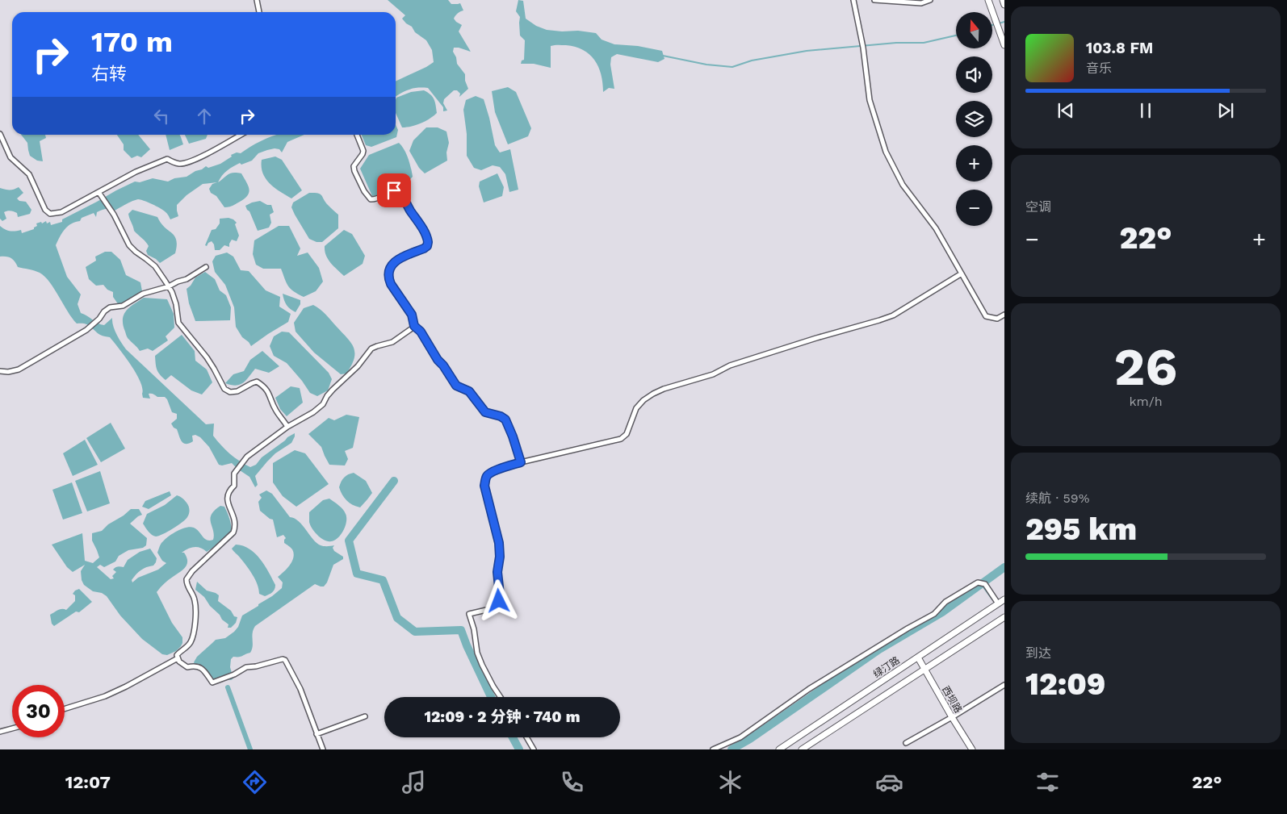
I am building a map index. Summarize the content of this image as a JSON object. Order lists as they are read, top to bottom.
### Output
{
  "streets": {
    "main road": ["绿汀路", "西坝路"]
  },
  "crossings": [
    ["绿汀路", "西坝路"]
  ],
  "north": "top",
  "page": {
    "map_buttons": ["+", "−"],
    "turn": ["170 m", "右转"],
    "song": ["103.8 FM", "音乐"],
    "tile": [
      "空调",
      ["26", "km/h"],
      ["续航 · 59%", "295 km"],
      ["到达", "12:09"]
    ],
    "heat": ["−", "22°", "+"],
    "limit": "30",
    "trip": "12:09 · 2 分钟 · 740 m",
    "tabs": ["12:07", "22°"]
  }
}
